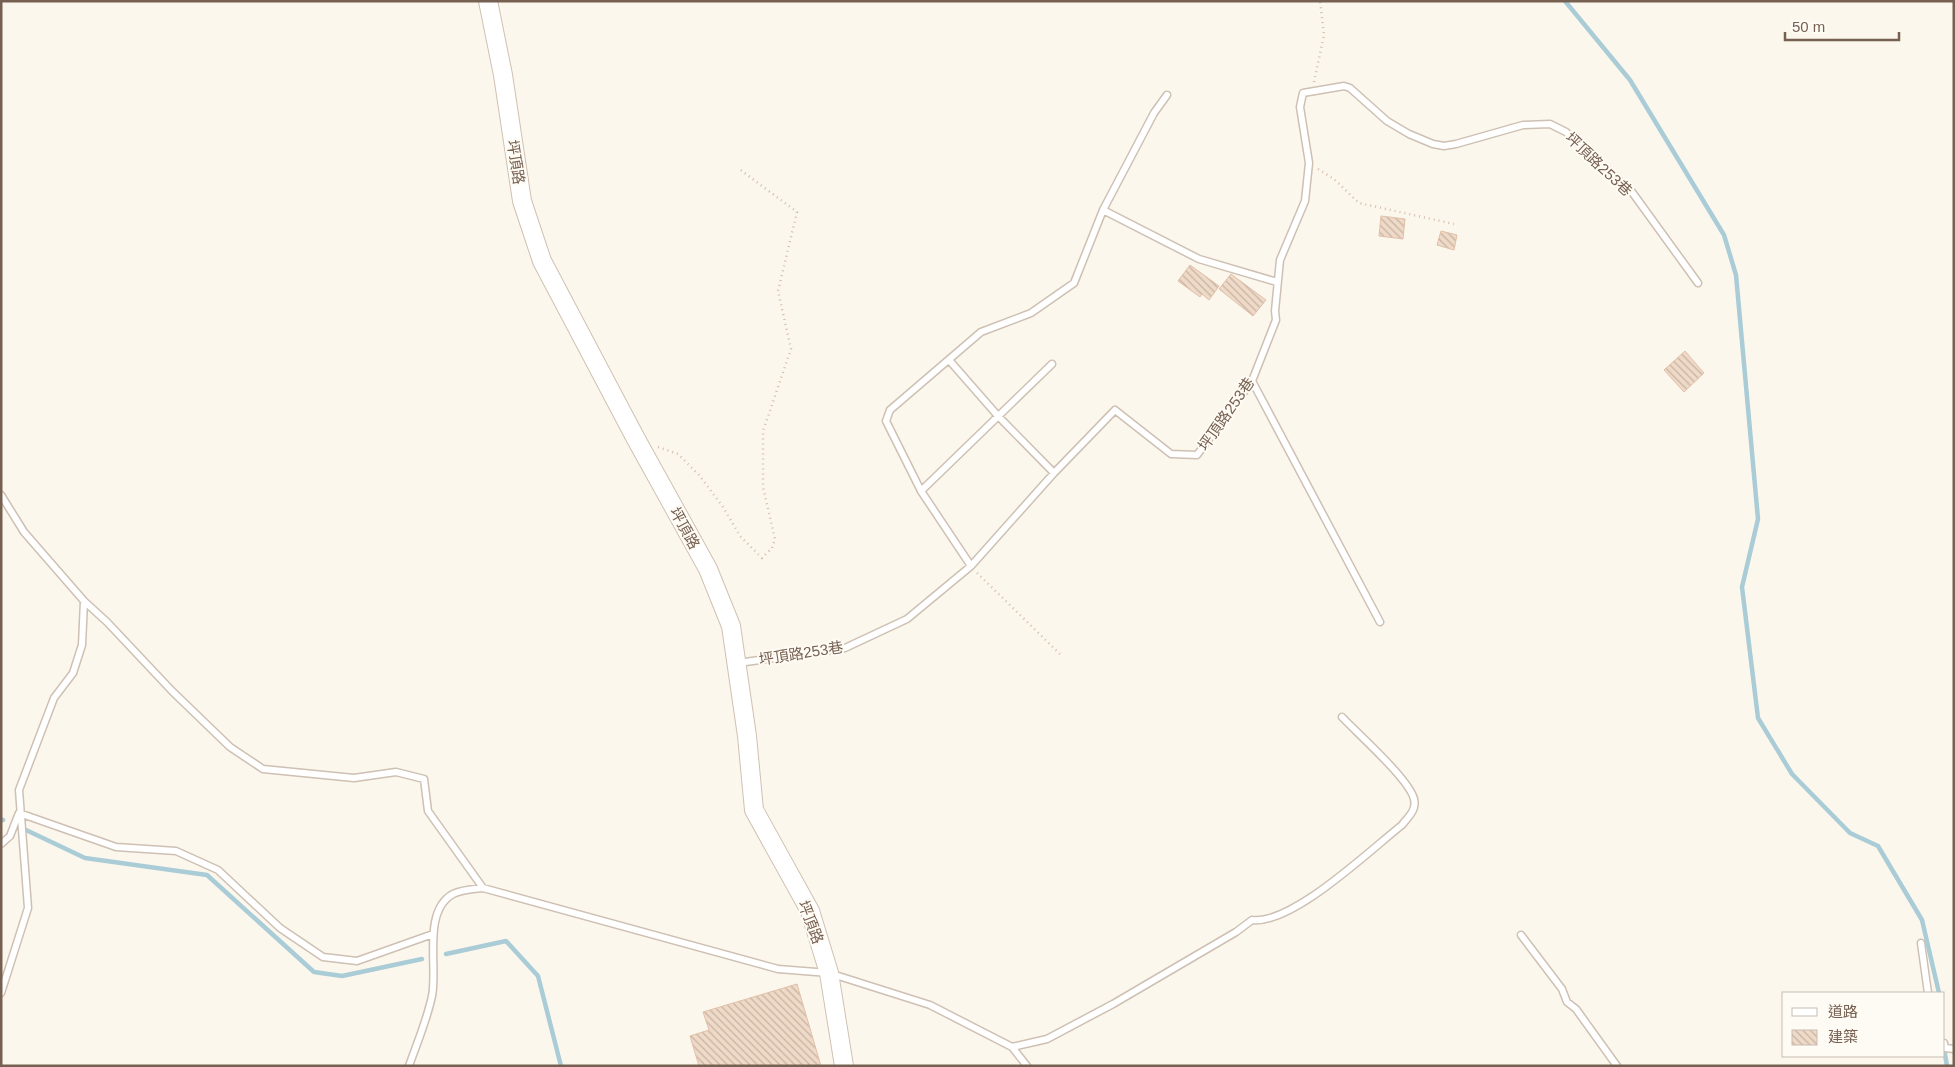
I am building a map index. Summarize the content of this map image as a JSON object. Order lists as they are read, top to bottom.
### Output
{
  "streets": {
    "street": ["坪頂路"],
    "lane": ["坪頂路253巷"]
  },
  "crossings": [
    ["坪頂路", "坪頂路253巷"]
  ],
  "legend": ["道路", "建築"],
  "scale_bar": "50 m"
}
